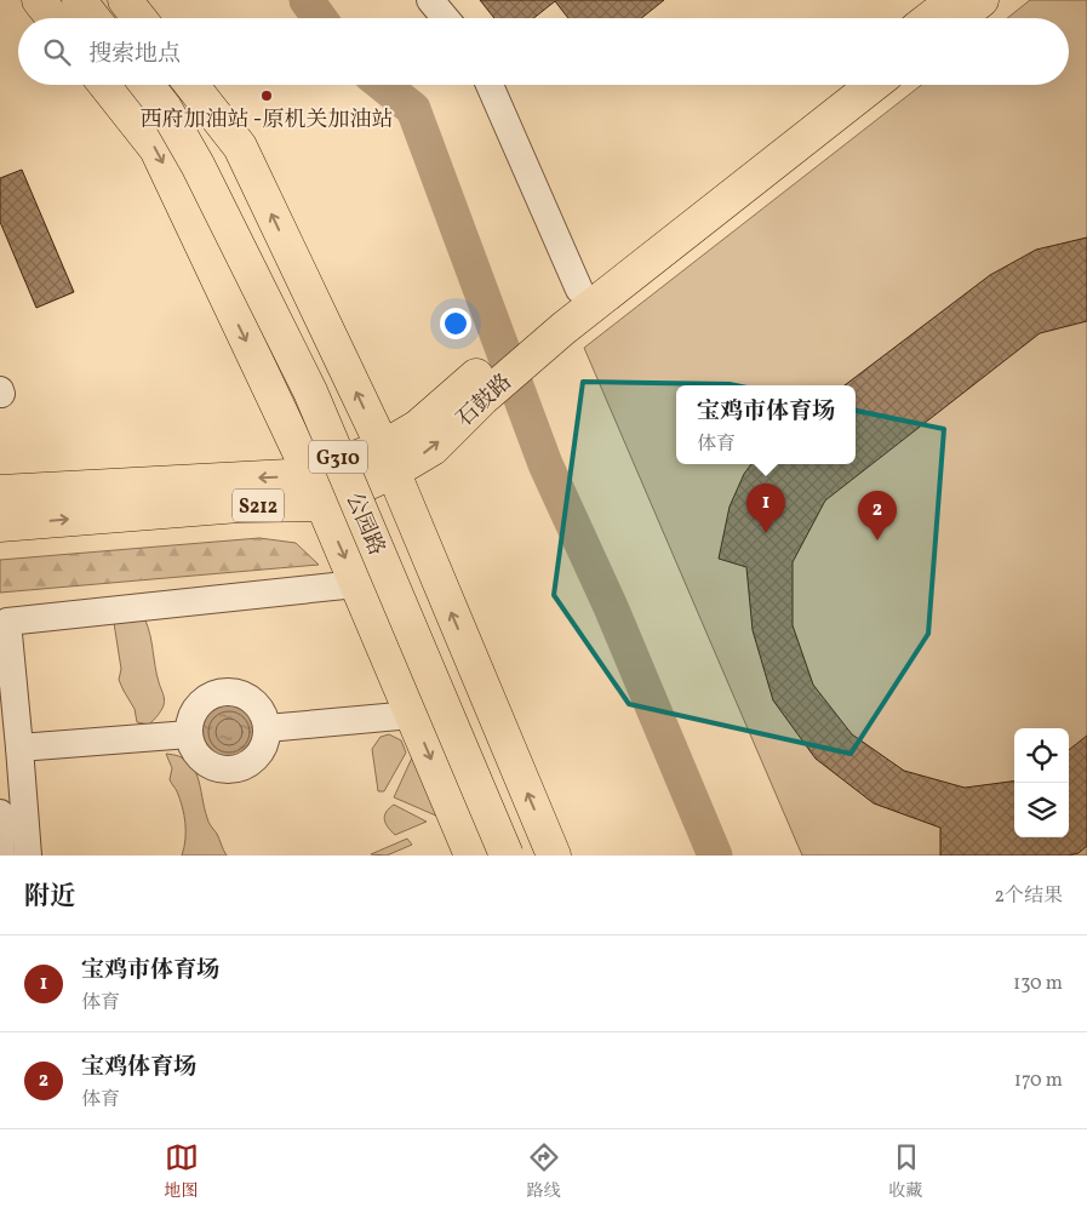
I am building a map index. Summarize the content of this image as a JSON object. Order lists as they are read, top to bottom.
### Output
{
  "streets": {
    "main road": [
      "石鼓路",
      "G310",
      "S212",
      "公园路"
    ]
  },
  "places": ["西府加油站 -原机关加油站"],
  "page": {
    "search": "搜索地点",
    "popup": ["宝鸡市体育场", "体育"],
    "pins": ["1", "2"],
    "heading": ["附近", "2个结果"],
    "list": [
      {
        "mark": "1",
        "name": "宝鸡市体育场",
        "note": "体育",
        "value": "130 m"
      },
      {
        "mark": "2",
        "name": "宝鸡体育场",
        "note": "体育",
        "value": "170 m"
      }
    ],
    "nav": ["地图", "路线", "收藏"]
  }
}
